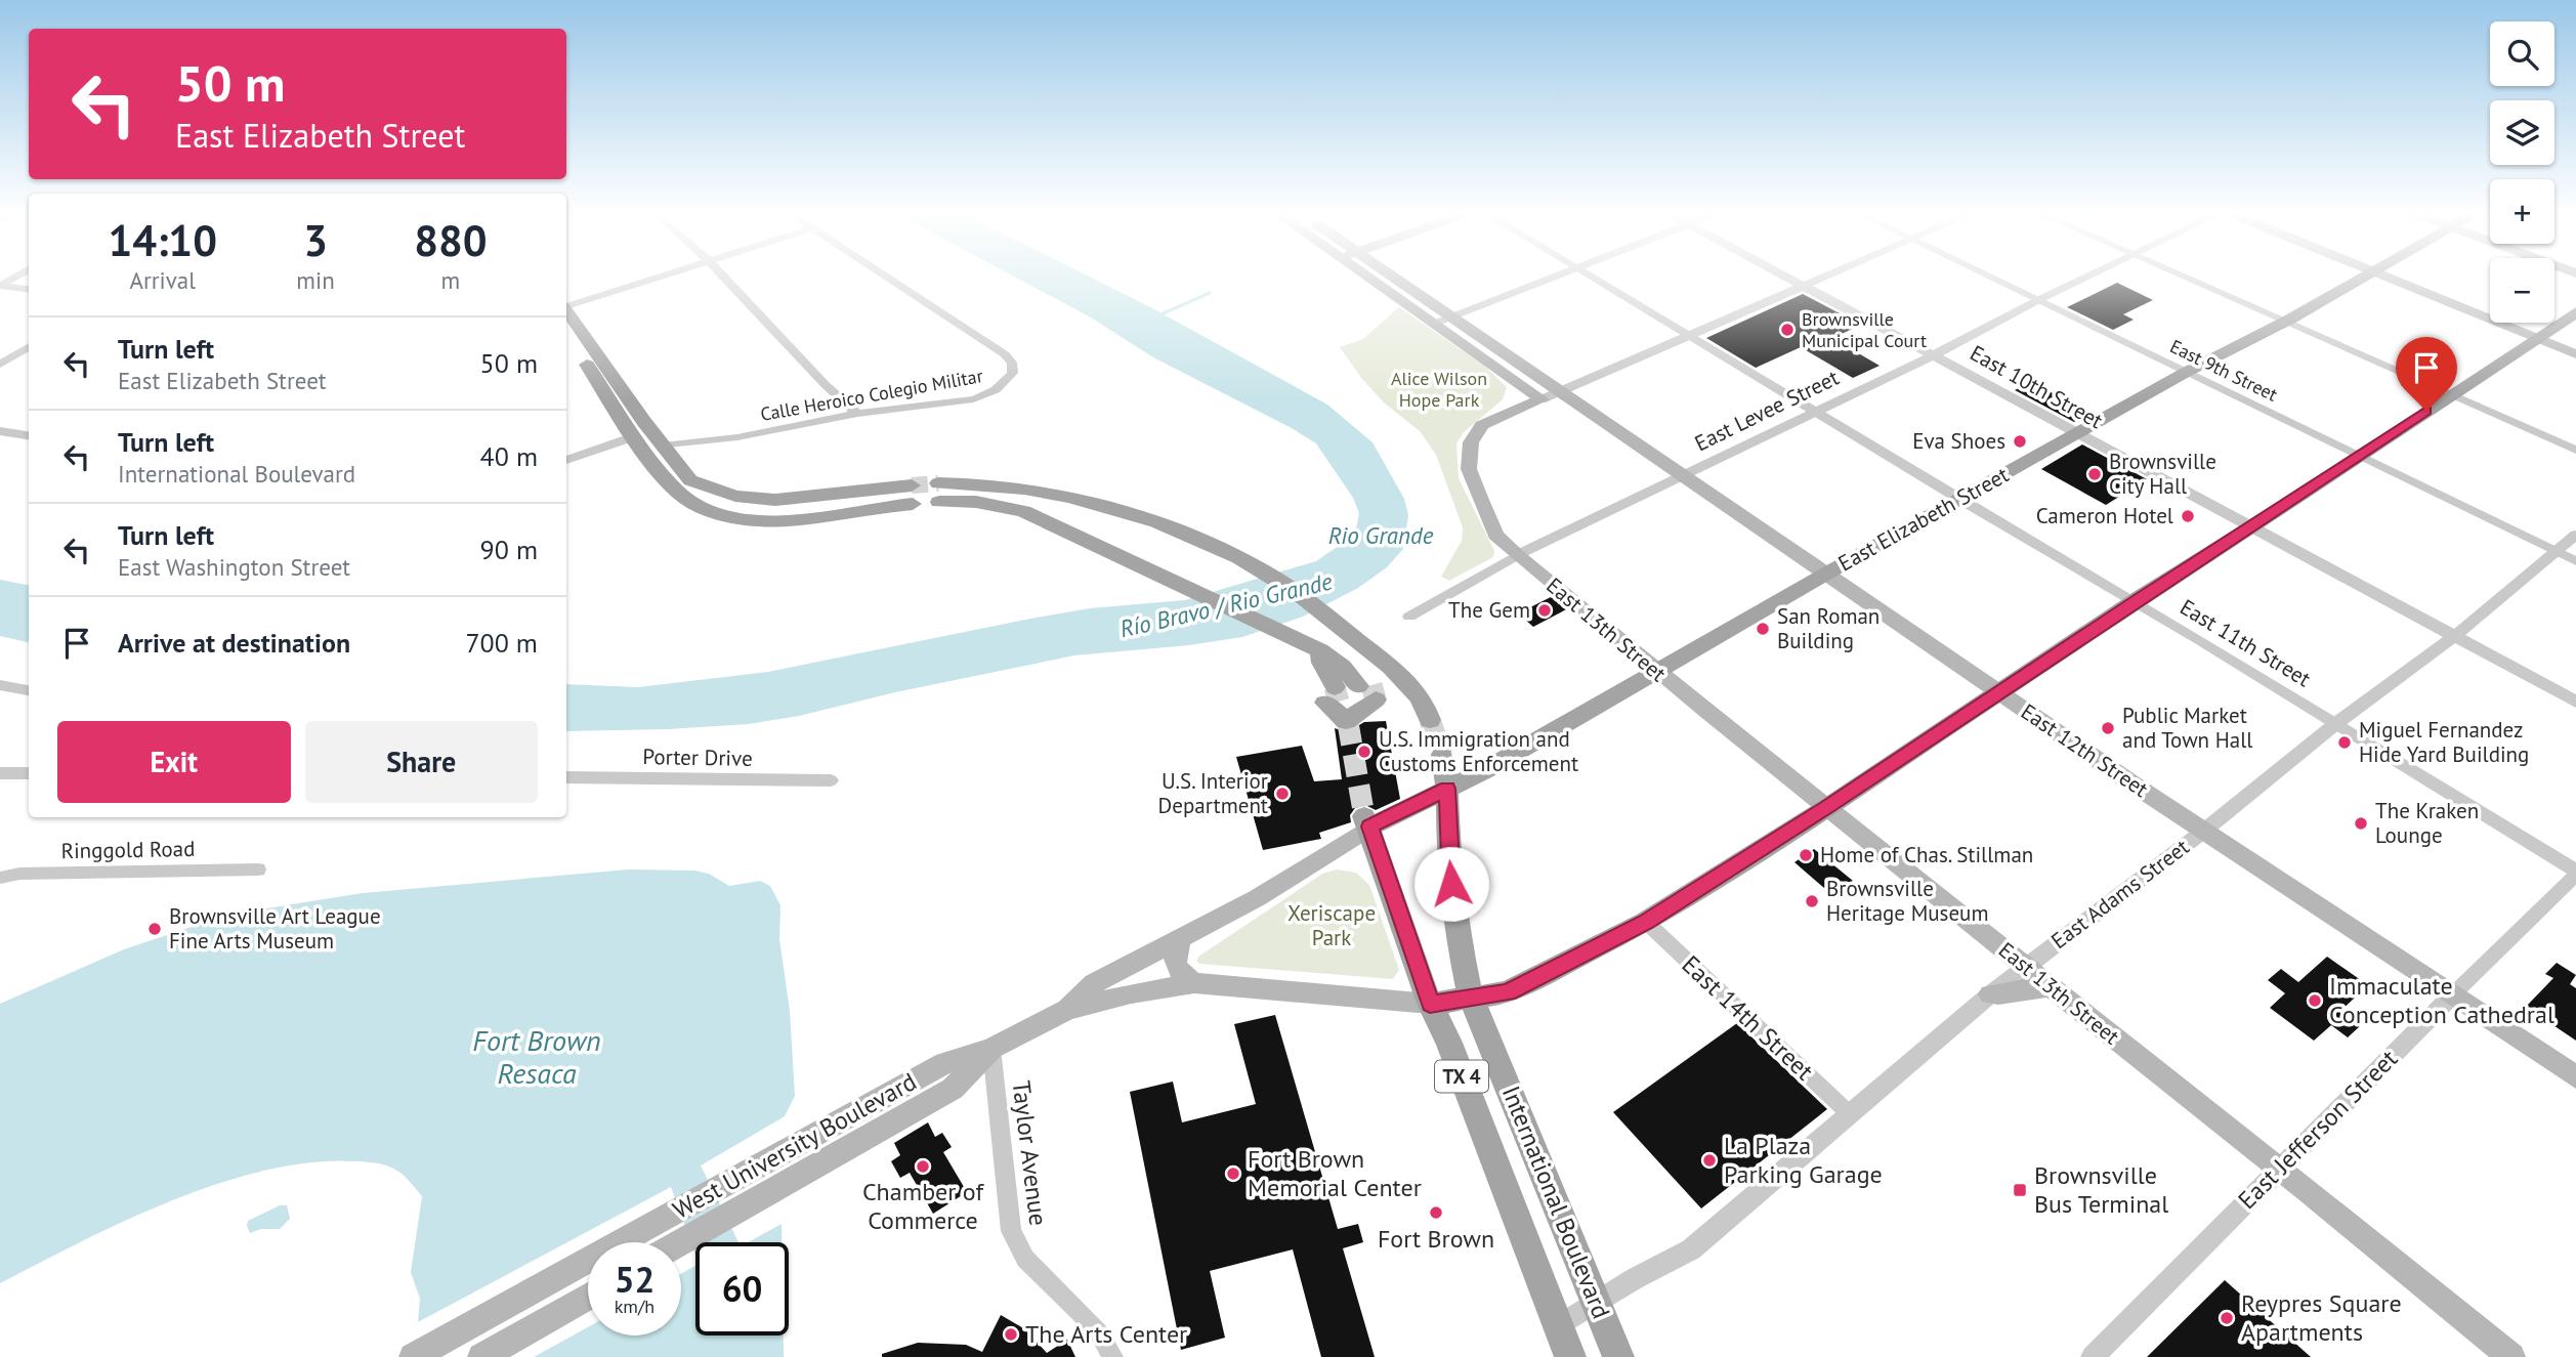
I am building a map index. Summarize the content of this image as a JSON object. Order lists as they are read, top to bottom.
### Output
{
  "streets": {
    "main road": [
      "East Elizabeth Street",
      "East 13th Street",
      "East 12th Street",
      "TX 4",
      "West University Boulevard",
      "International Boulevard"
    ],
    "street": [
      "East 9th Street",
      "East 10th Street",
      "Calle Heroico Colegio Militar",
      "East Levee Street",
      "East 11th Street",
      "Porter Drive",
      "Ringgold Road",
      "East Adams Street",
      "East 14th Street",
      "East Jefferson Street",
      "Taylor Avenue"
    ]
  },
  "crossings": [
    ["East 9th Street", "East Levee Street"],
    ["East 9th Street", "East Elizabeth Street"],
    ["East 9th Street", "East Adams Street"],
    ["East 10th Street", "East Levee Street"],
    ["East 10th Street", "East Elizabeth Street"],
    ["East 10th Street", "East Adams Street"],
    ["East Levee Street", "East 13th Street"],
    ["East Levee Street", "East 11th Street"],
    ["East Levee Street", "East 12th Street"],
    ["East Elizabeth Street", "East 13th Street"],
    ["East Elizabeth Street", "East 11th Street"],
    ["East Elizabeth Street", "East 12th Street"],
    ["East Elizabeth Street", "West University Boulevard"],
    ["East Elizabeth Street", "International Boulevard"],
    ["East 13th Street", "East Adams Street"],
    ["East 13th Street", "East Jefferson Street"],
    ["East 11th Street", "East Adams Street"],
    ["East 11th Street", "East Jefferson Street"],
    ["East 12th Street", "East Adams Street"],
    ["East 12th Street", "East Jefferson Street"],
    ["East Adams Street", "East 14th Street"],
    ["East Adams Street", "International Boulevard"],
    ["West University Boulevard", "Taylor Avenue"],
    ["West University Boulevard", "International Boulevard"]
  ],
  "water": ["Rio Grande", "Río Bravo / Rio Grande", "Fort Brown Resaca"],
  "parks": ["Alice Wilson Hope Park", "Xeriscape Park"],
  "places": {
    "other": [
      "Brownsville Municipal Court",
      "Eva Shoes",
      "Brownsville City Hall",
      "Cameron Hotel",
      "The Gem",
      "San Roman Building",
      "Public Market and Town Hall",
      "Miguel Fernandez Hide Yard Building",
      "U.S. Immigration and Customs Enforcement",
      "U.S. Interior Department",
      "The Kraken Lounge",
      "Home of Chas. Stillman",
      "Brownsville Heritage Museum",
      "Brownsville Art League Fine Arts Museum",
      "Immaculate Conception Cathedral",
      "La Plaza Parking Garage",
      "Chamber of Commerce",
      "Fort Brown Memorial Center",
      "Fort Brown",
      "Reypres Square Apartments",
      "The Arts Center"
    ],
    "transit": ["Brownsville Bus Terminal"]
  },
  "page": {
    "map_buttons": ["+", "−"],
    "turn": ["50 m", "East Elizabeth Street"],
    "eta": [
      "14:10",
      "Arrival",
      "3",
      "min",
      "880",
      "m"
    ],
    "list": [
      {
        "name": "Turn left",
        "note": "East Elizabeth Street",
        "value": "50 m"
      },
      {
        "name": "Turn left",
        "note": "International Boulevard",
        "value": "40 m"
      },
      {
        "name": "Turn left",
        "note": "East Washington Street",
        "value": "90 m"
      },
      {
        "name": "Arrive at destination",
        "value": "700 m"
      }
    ],
    "buttons": ["Exit", "Share"],
    "speed": "52 km/h",
    "limit": "60"
  }
}
